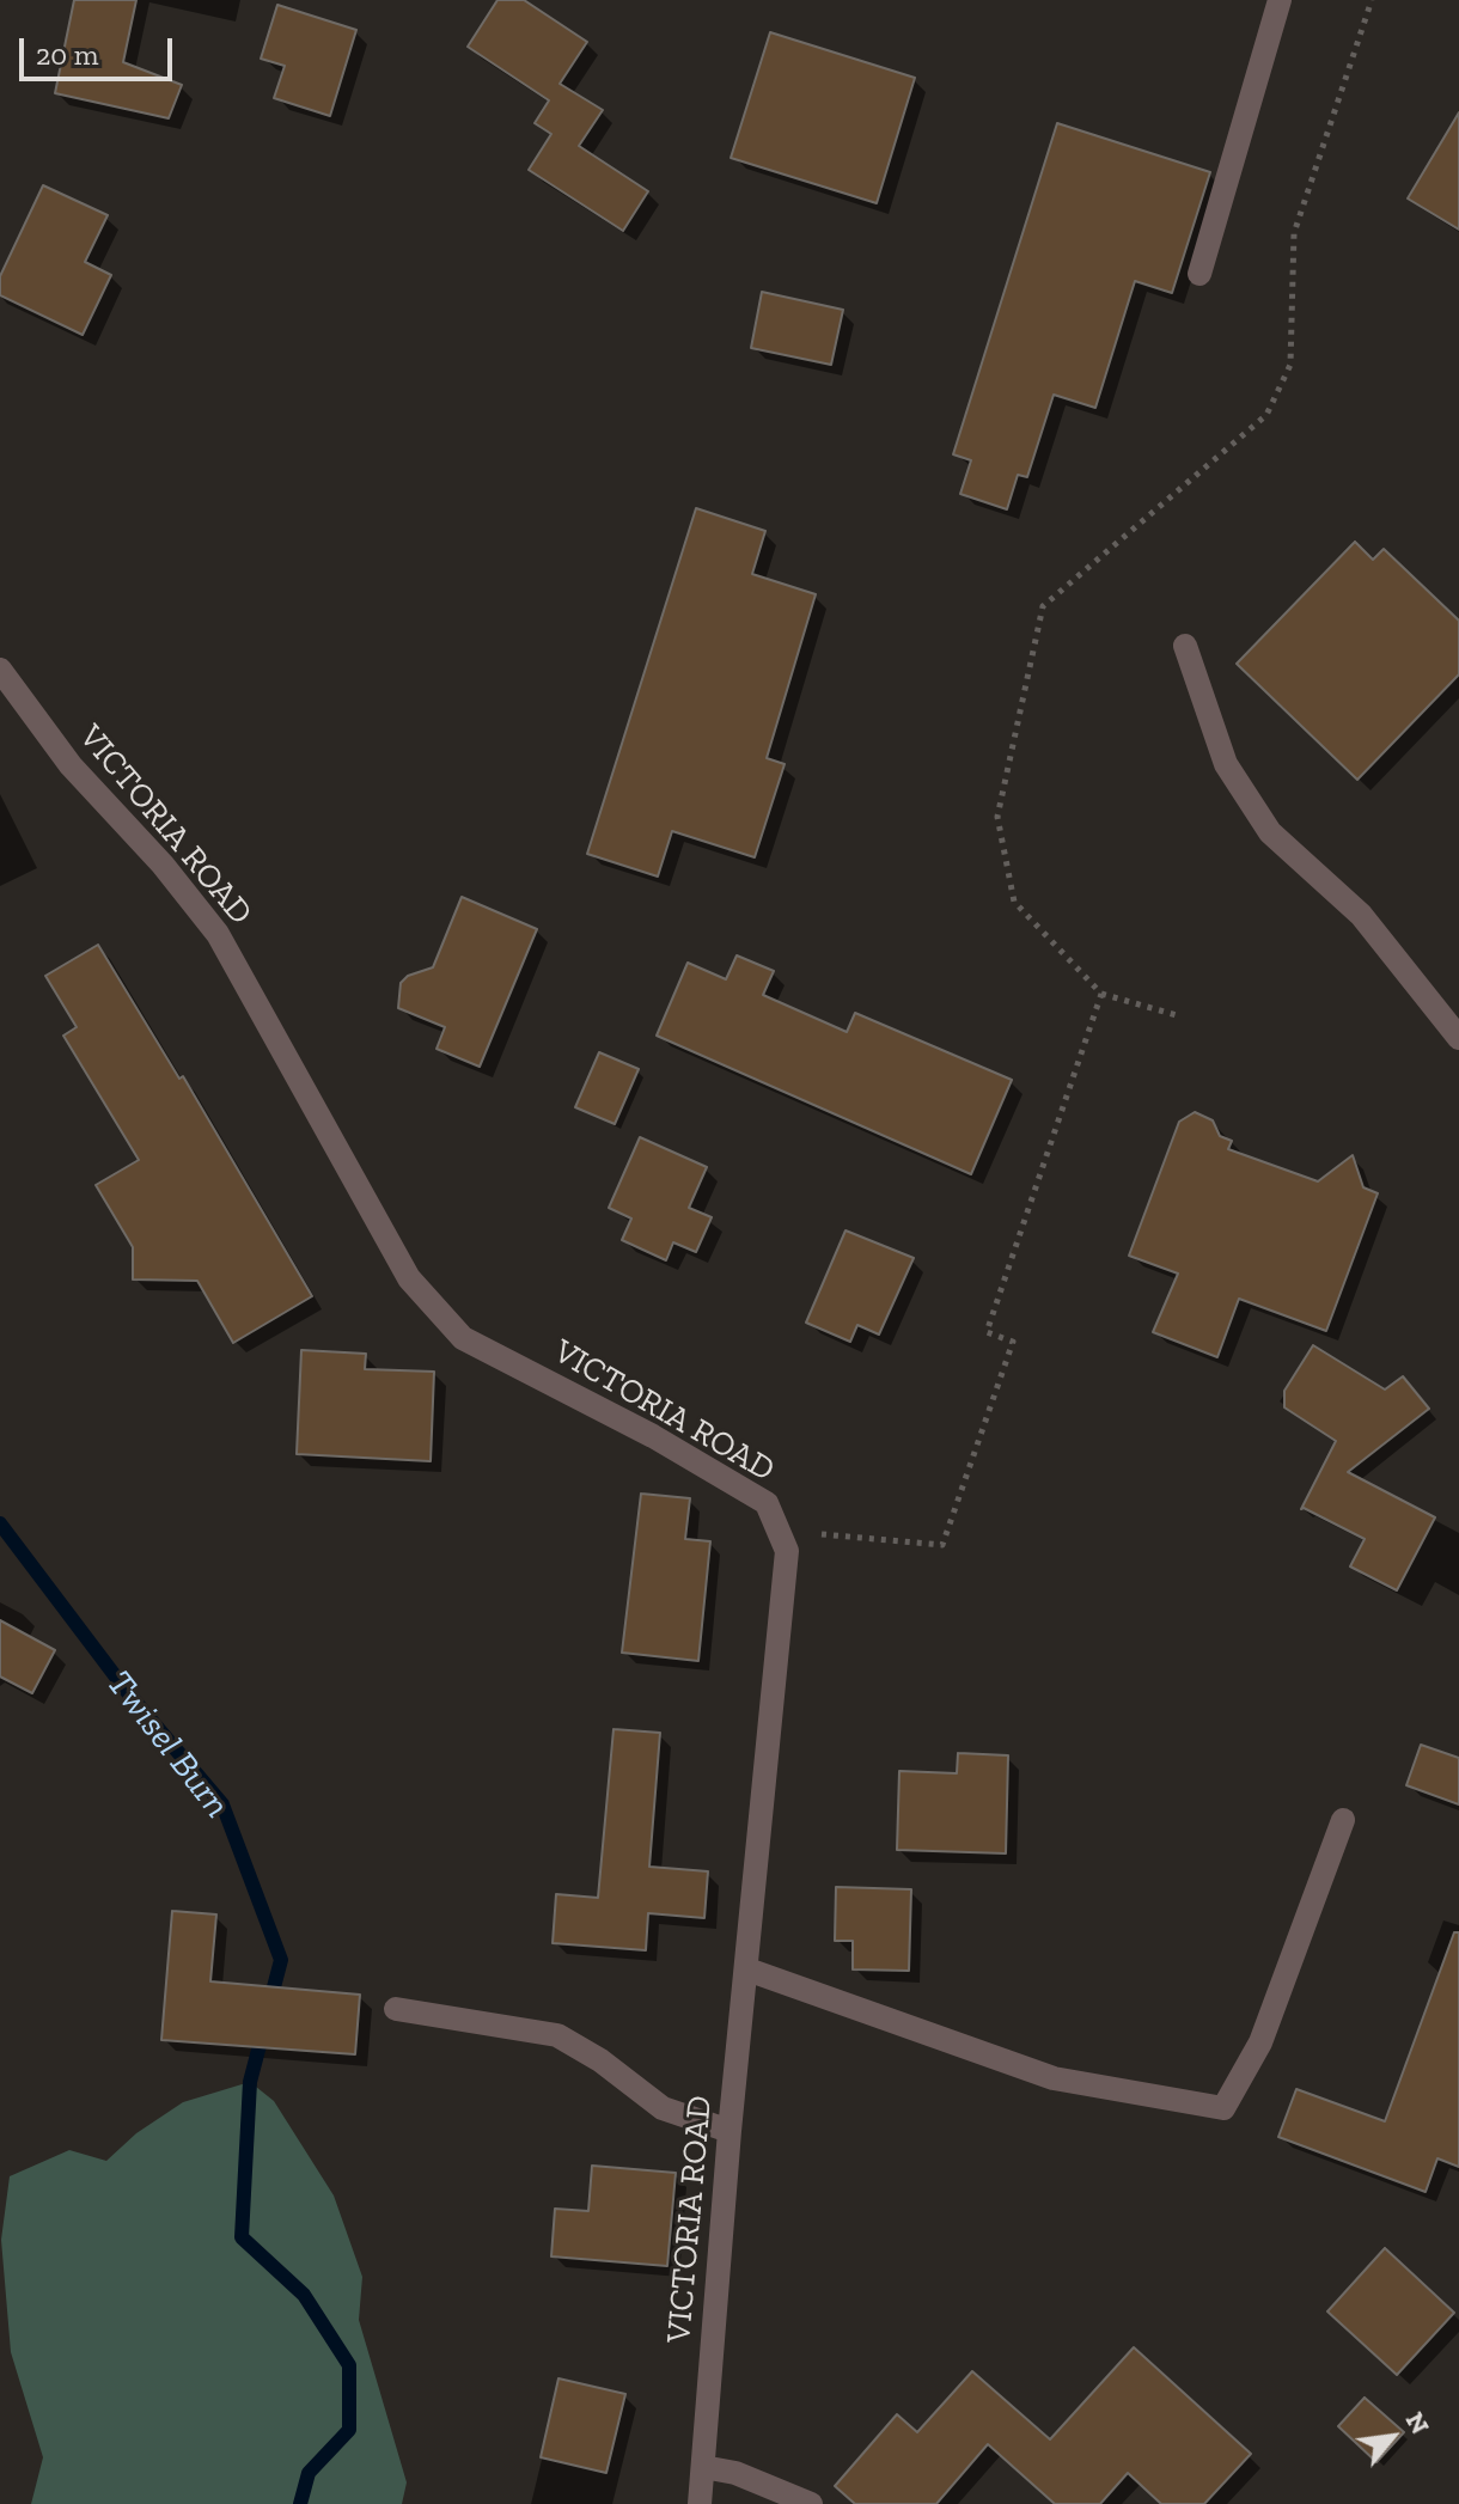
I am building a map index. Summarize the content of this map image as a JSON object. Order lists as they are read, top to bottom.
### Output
{
  "streets": {
    "street": ["VICTORIA ROAD"]
  },
  "water": ["Twisel Burn"],
  "scale_bar": "20 m",
  "north": "top right"
}
